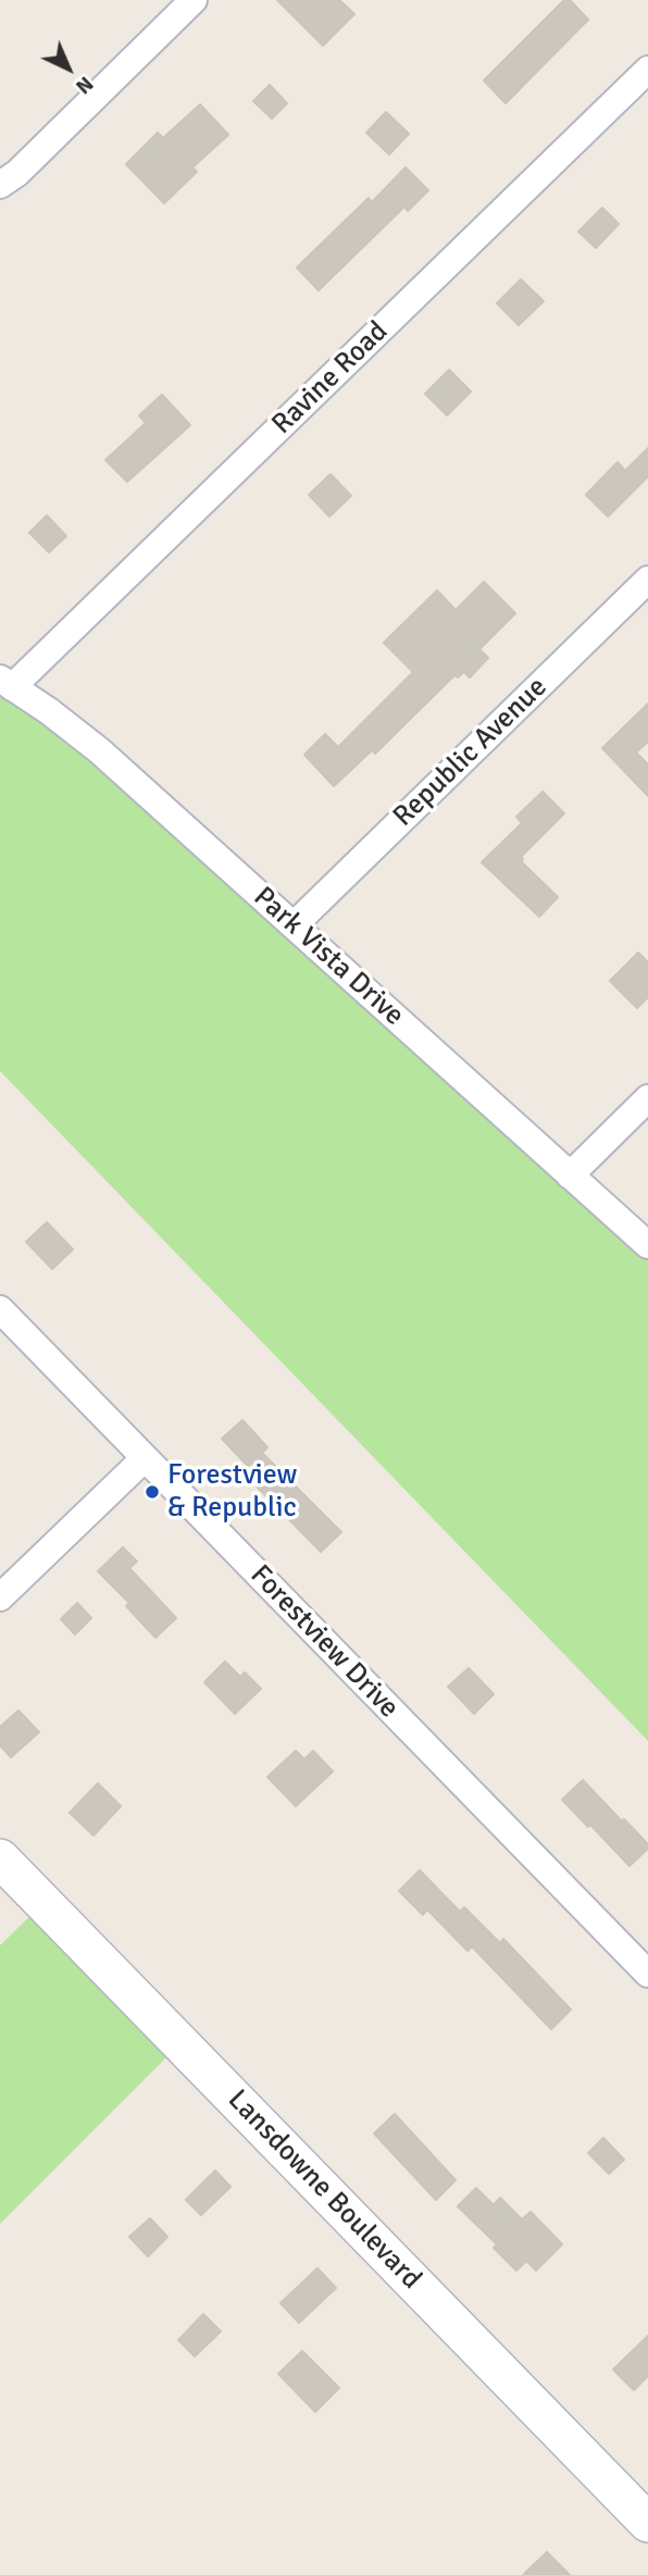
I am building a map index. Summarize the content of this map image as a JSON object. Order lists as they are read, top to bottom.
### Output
{
  "streets": {
    "street": [
      "Ravine Road",
      "Republic Avenue",
      "Park Vista Drive",
      "Forestview Drive",
      "Lansdowne Boulevard"
    ]
  },
  "crossings": [
    ["Ravine Road", "Park Vista Drive"],
    ["Republic Avenue", "Park Vista Drive"]
  ],
  "places": ["Forestview & Republic"],
  "north": "bottom right"
}
